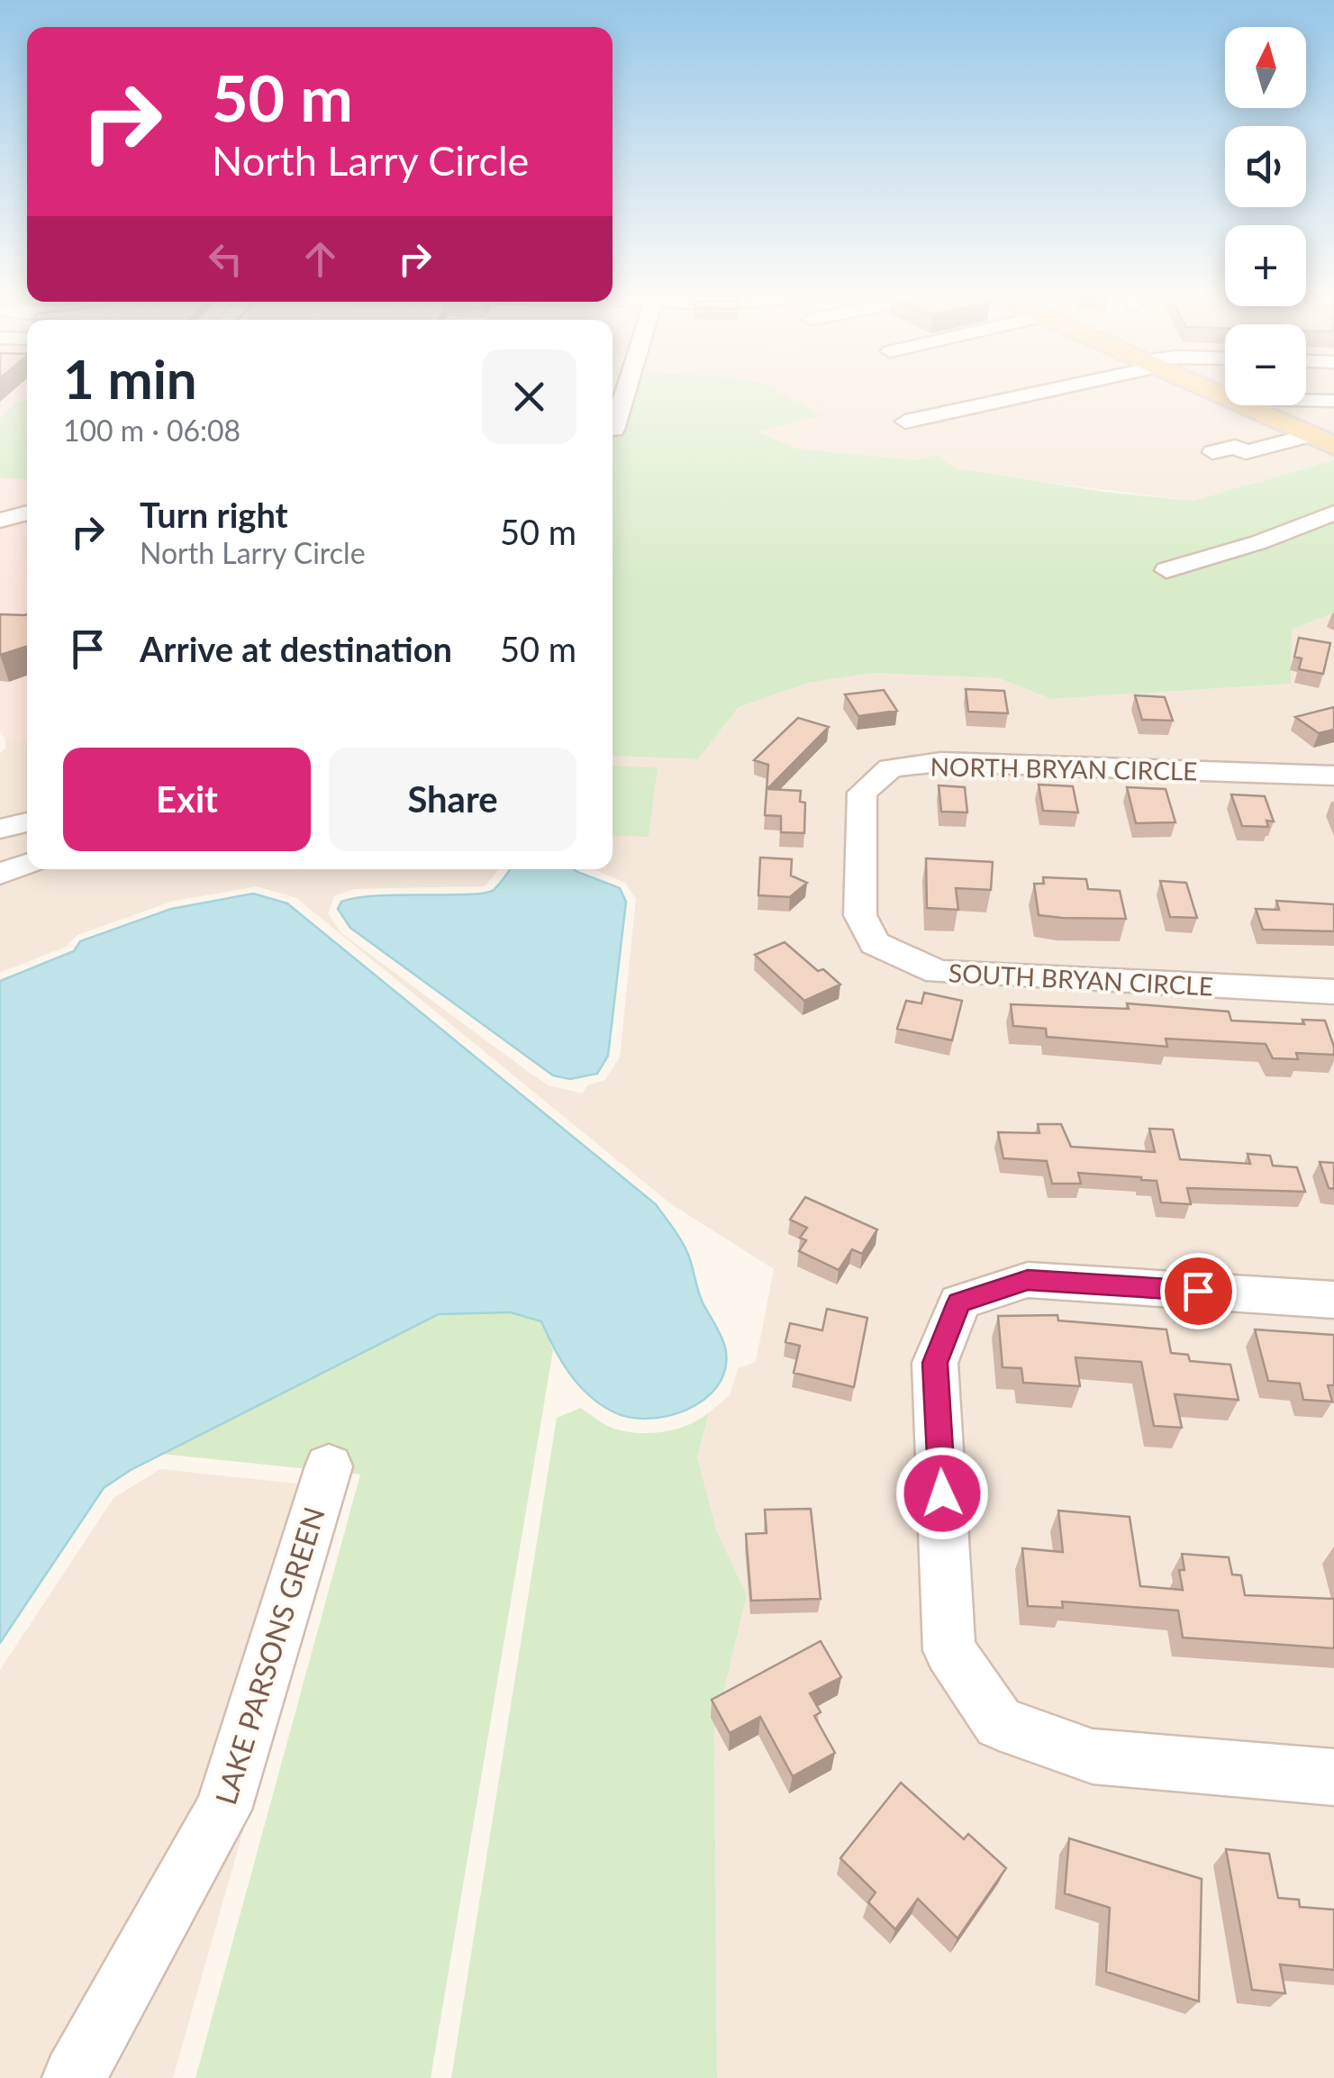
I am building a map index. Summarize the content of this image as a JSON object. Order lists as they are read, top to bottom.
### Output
{
  "streets": {
    "street": ["NORTH BRYAN CIRCLE", "SOUTH BRYAN CIRCLE", "LAKE PARSONS GREEN"]
  },
  "crossings": [
    ["NORTH BRYAN CIRCLE", "SOUTH BRYAN CIRCLE"]
  ],
  "north": "top",
  "page": {
    "map_buttons": ["+", "−"],
    "turn": ["50 m", "North Larry Circle"],
    "heading": ["1 min", "100 m · 06:08"],
    "list": [
      {
        "name": "Turn right",
        "note": "North Larry Circle",
        "value": "50 m"
      },
      {
        "name": "Arrive at destination",
        "value": "50 m"
      }
    ],
    "buttons": ["Exit", "Share"]
  }
}
